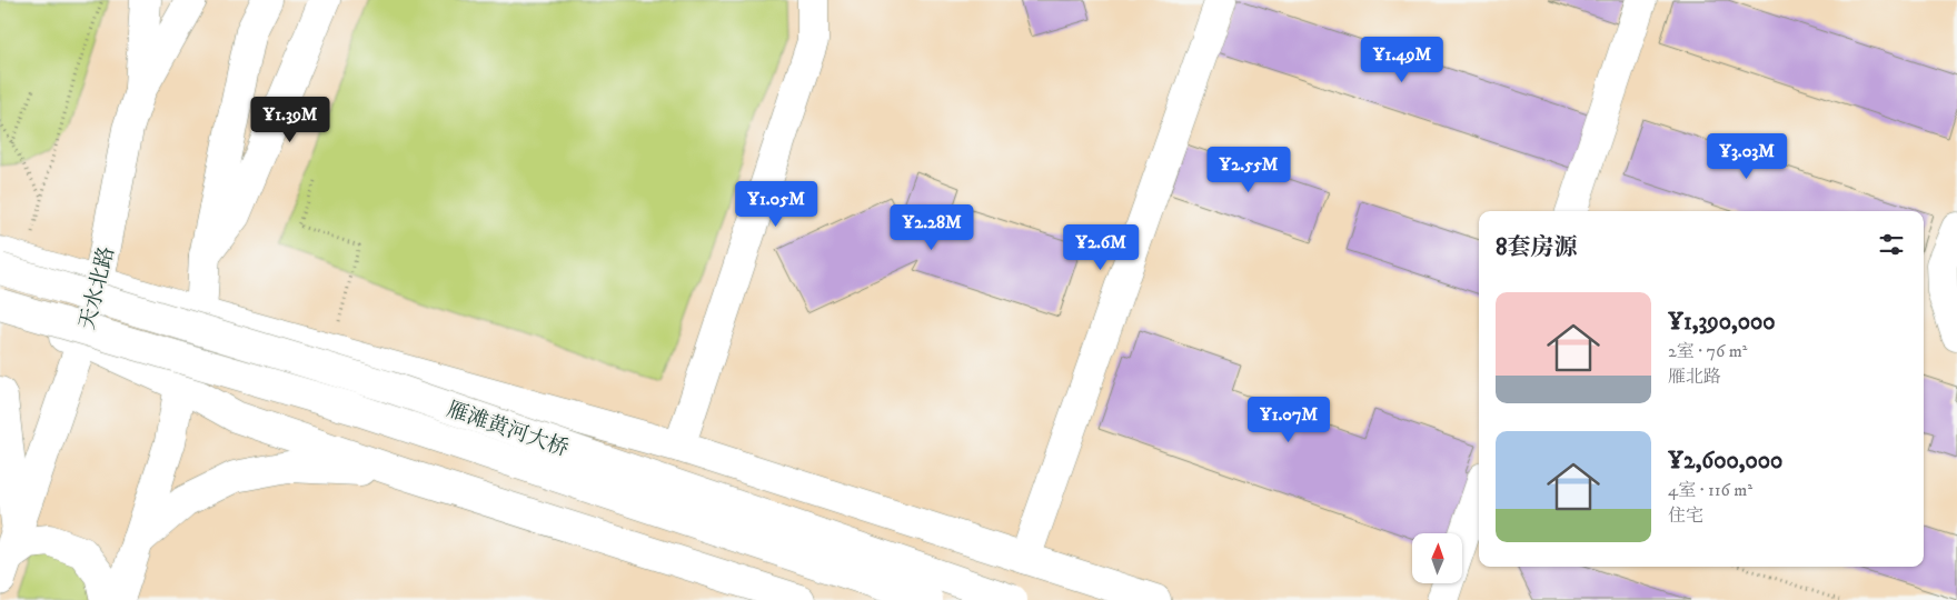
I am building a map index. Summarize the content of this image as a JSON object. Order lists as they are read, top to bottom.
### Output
{
  "streets": {
    "main road": ["天水北路", "雁滩黄河大桥"]
  },
  "north": "top",
  "page": {
    "price": [
      "¥1.49M",
      "¥1.39M",
      "¥3.03M",
      "¥2.55M",
      "¥1.05M",
      "¥2.28M",
      "¥2.6M",
      "¥1.07M"
    ],
    "heading": "8套房源",
    "list": [
      {
        "name": "¥1,390,000",
        "note": "2室 · 76 m² · 雁北路"
      },
      {
        "name": "¥2,600,000",
        "note": "4室 · 116 m² · 住宅"
      }
    ]
  }
}
